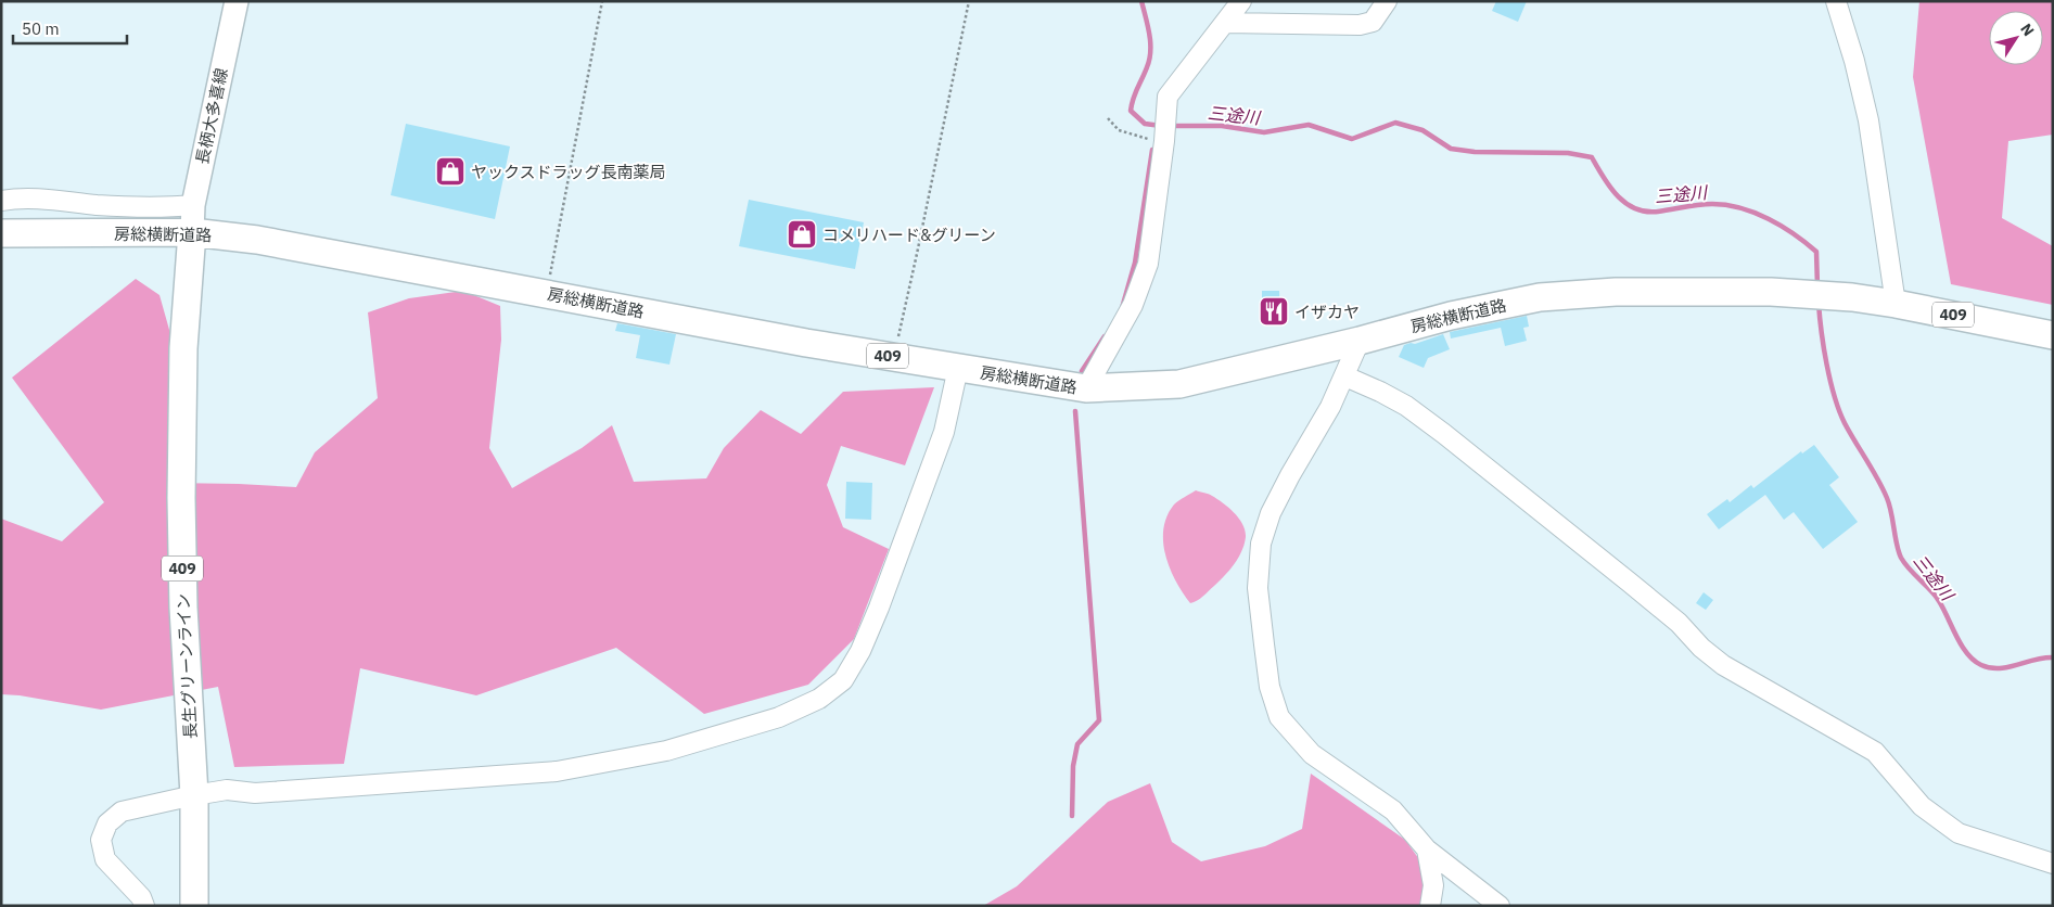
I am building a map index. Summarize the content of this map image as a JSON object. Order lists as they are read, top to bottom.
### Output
{
  "streets": {
    "highway": ["房総横断道路", "409", "長生グリーンライン"],
    "main road": ["長柄大多喜線"]
  },
  "crossings": [
    ["長柄大多喜線", "房総横断道路"],
    ["長柄大多喜線", "長生グリーンライン"],
    ["房総横断道路", "長生グリーンライン"]
  ],
  "water": ["三途川"],
  "places": {
    "shop": ["ヤックスドラッグ長南薬局", "コメリハード&グリーン"],
    "restaurant": ["イザカヤ"]
  },
  "scale_bar": "50 m",
  "north": "top right"
}
